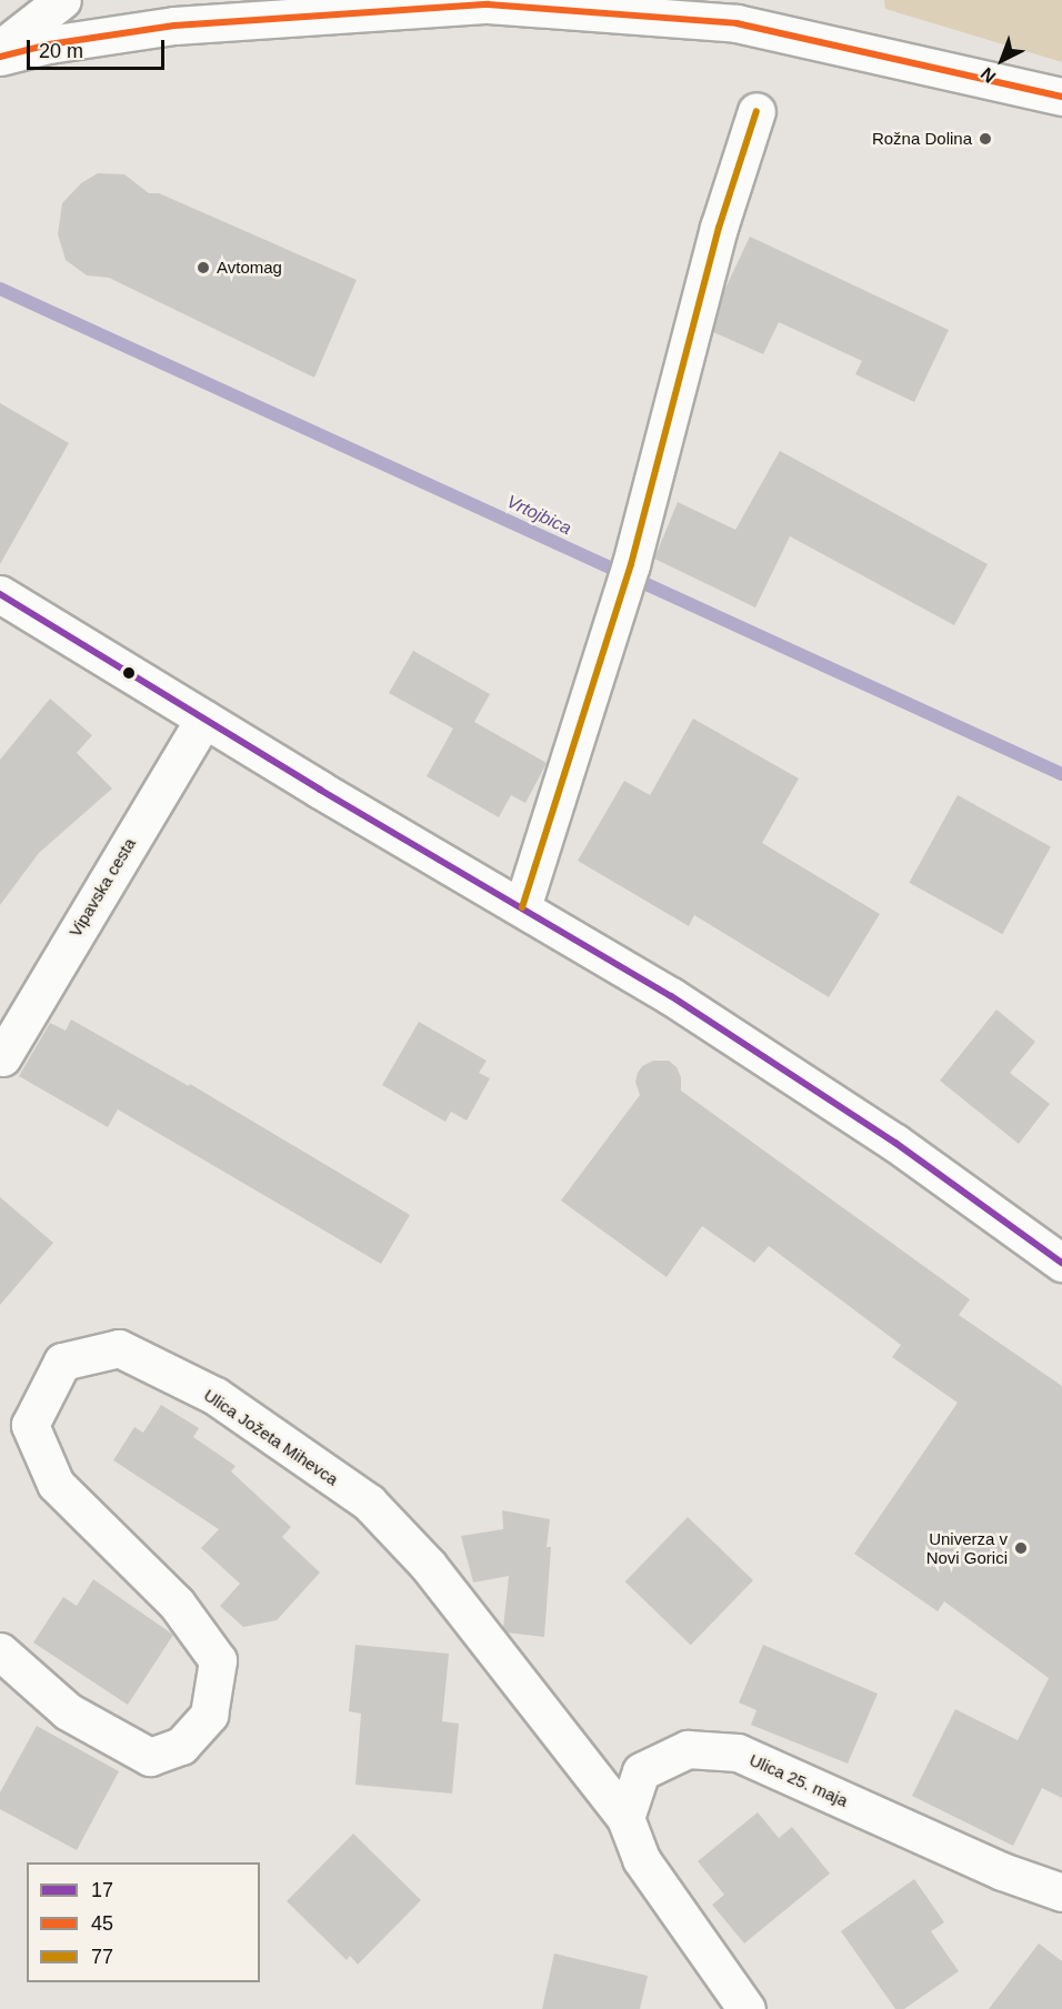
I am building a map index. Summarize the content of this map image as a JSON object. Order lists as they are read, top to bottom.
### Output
{
  "streets": {
    "street": ["Vipavska cesta", "Ulica Jožeta Mihevca", "Ulica 25. maja"]
  },
  "crossings": [
    ["Ulica Jožeta Mihevca", "Ulica 25. maja"]
  ],
  "water": ["Vrtojbica"],
  "places": ["Rožna Dolina", "Avtomag", "Univerza v Novi Gorici"],
  "lines": ["transit line 45", "transit line 77", "transit line 17"],
  "legend": ["17", "45", "77"],
  "scale_bar": "20 m",
  "north": "bottom left"
}
